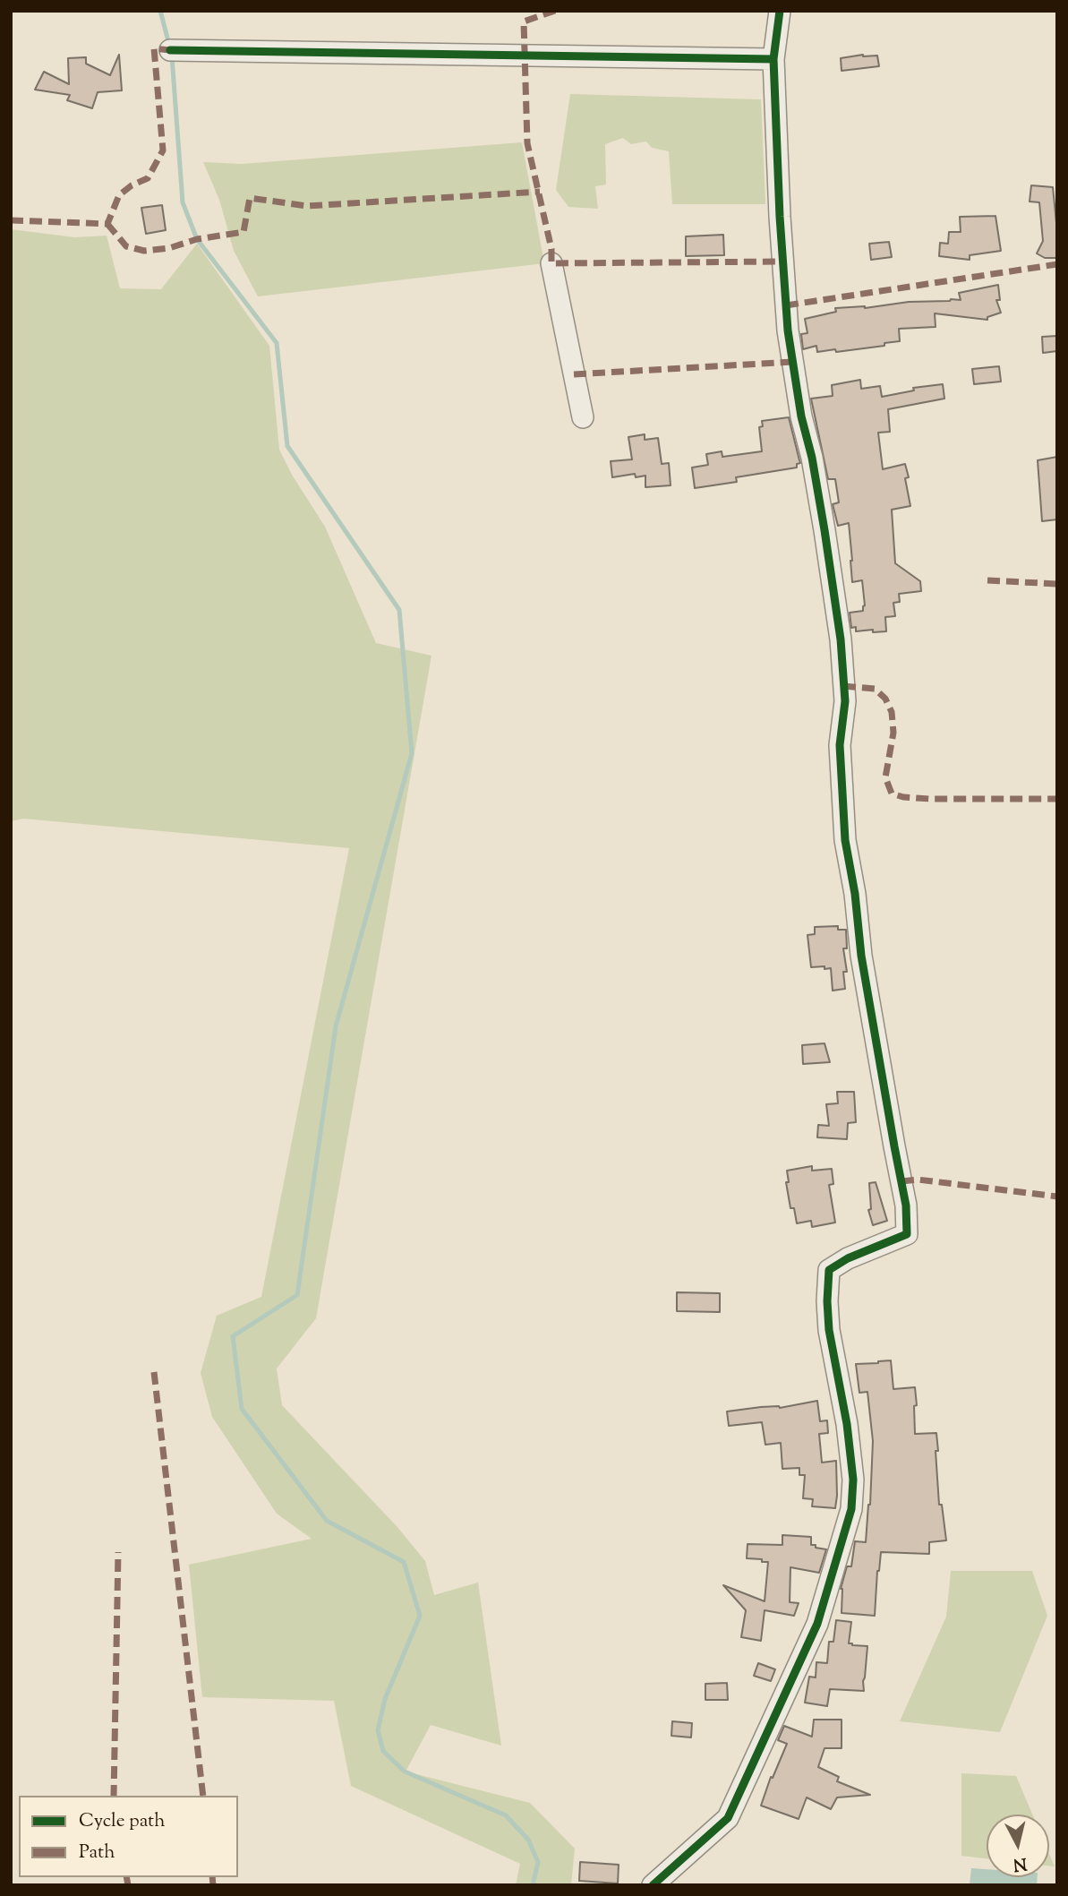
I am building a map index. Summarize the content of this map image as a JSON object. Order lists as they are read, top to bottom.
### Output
{
  "legend": ["Cycle path", "Path"],
  "north": "bottom"
}
